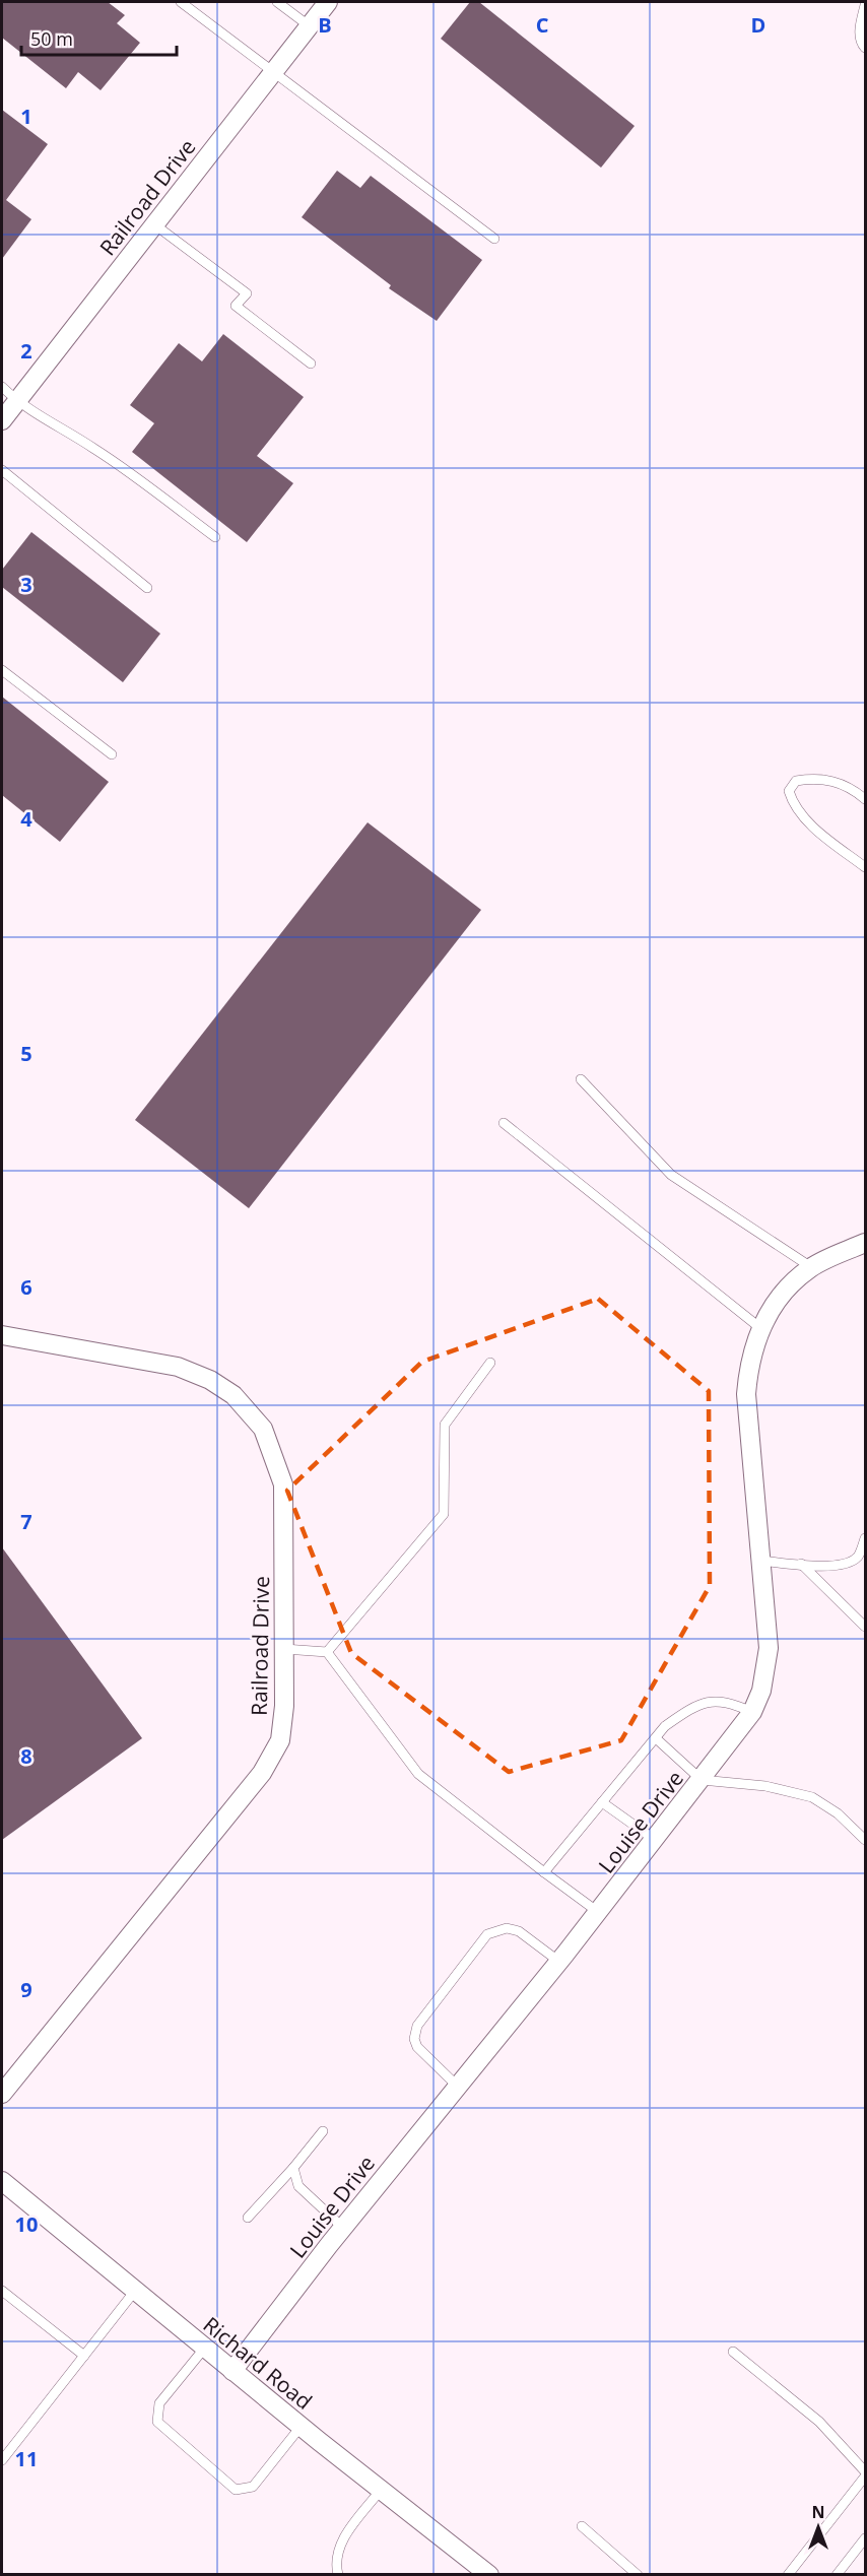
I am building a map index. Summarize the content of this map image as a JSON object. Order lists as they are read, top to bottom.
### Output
{
  "streets": {
    "street": ["Railroad Drive", "Louise Drive", "Richard Road"]
  },
  "crossings": [
    ["Louise Drive", "Richard Road"]
  ],
  "scale_bar": "50 m",
  "north": "top",
  "grid": {
    "columns": ["B", "C", "D"],
    "rows": [
      "1",
      "2",
      "3",
      "4",
      "5",
      "6",
      "7",
      "8",
      "9",
      "10",
      "11"
    ]
  }
}
